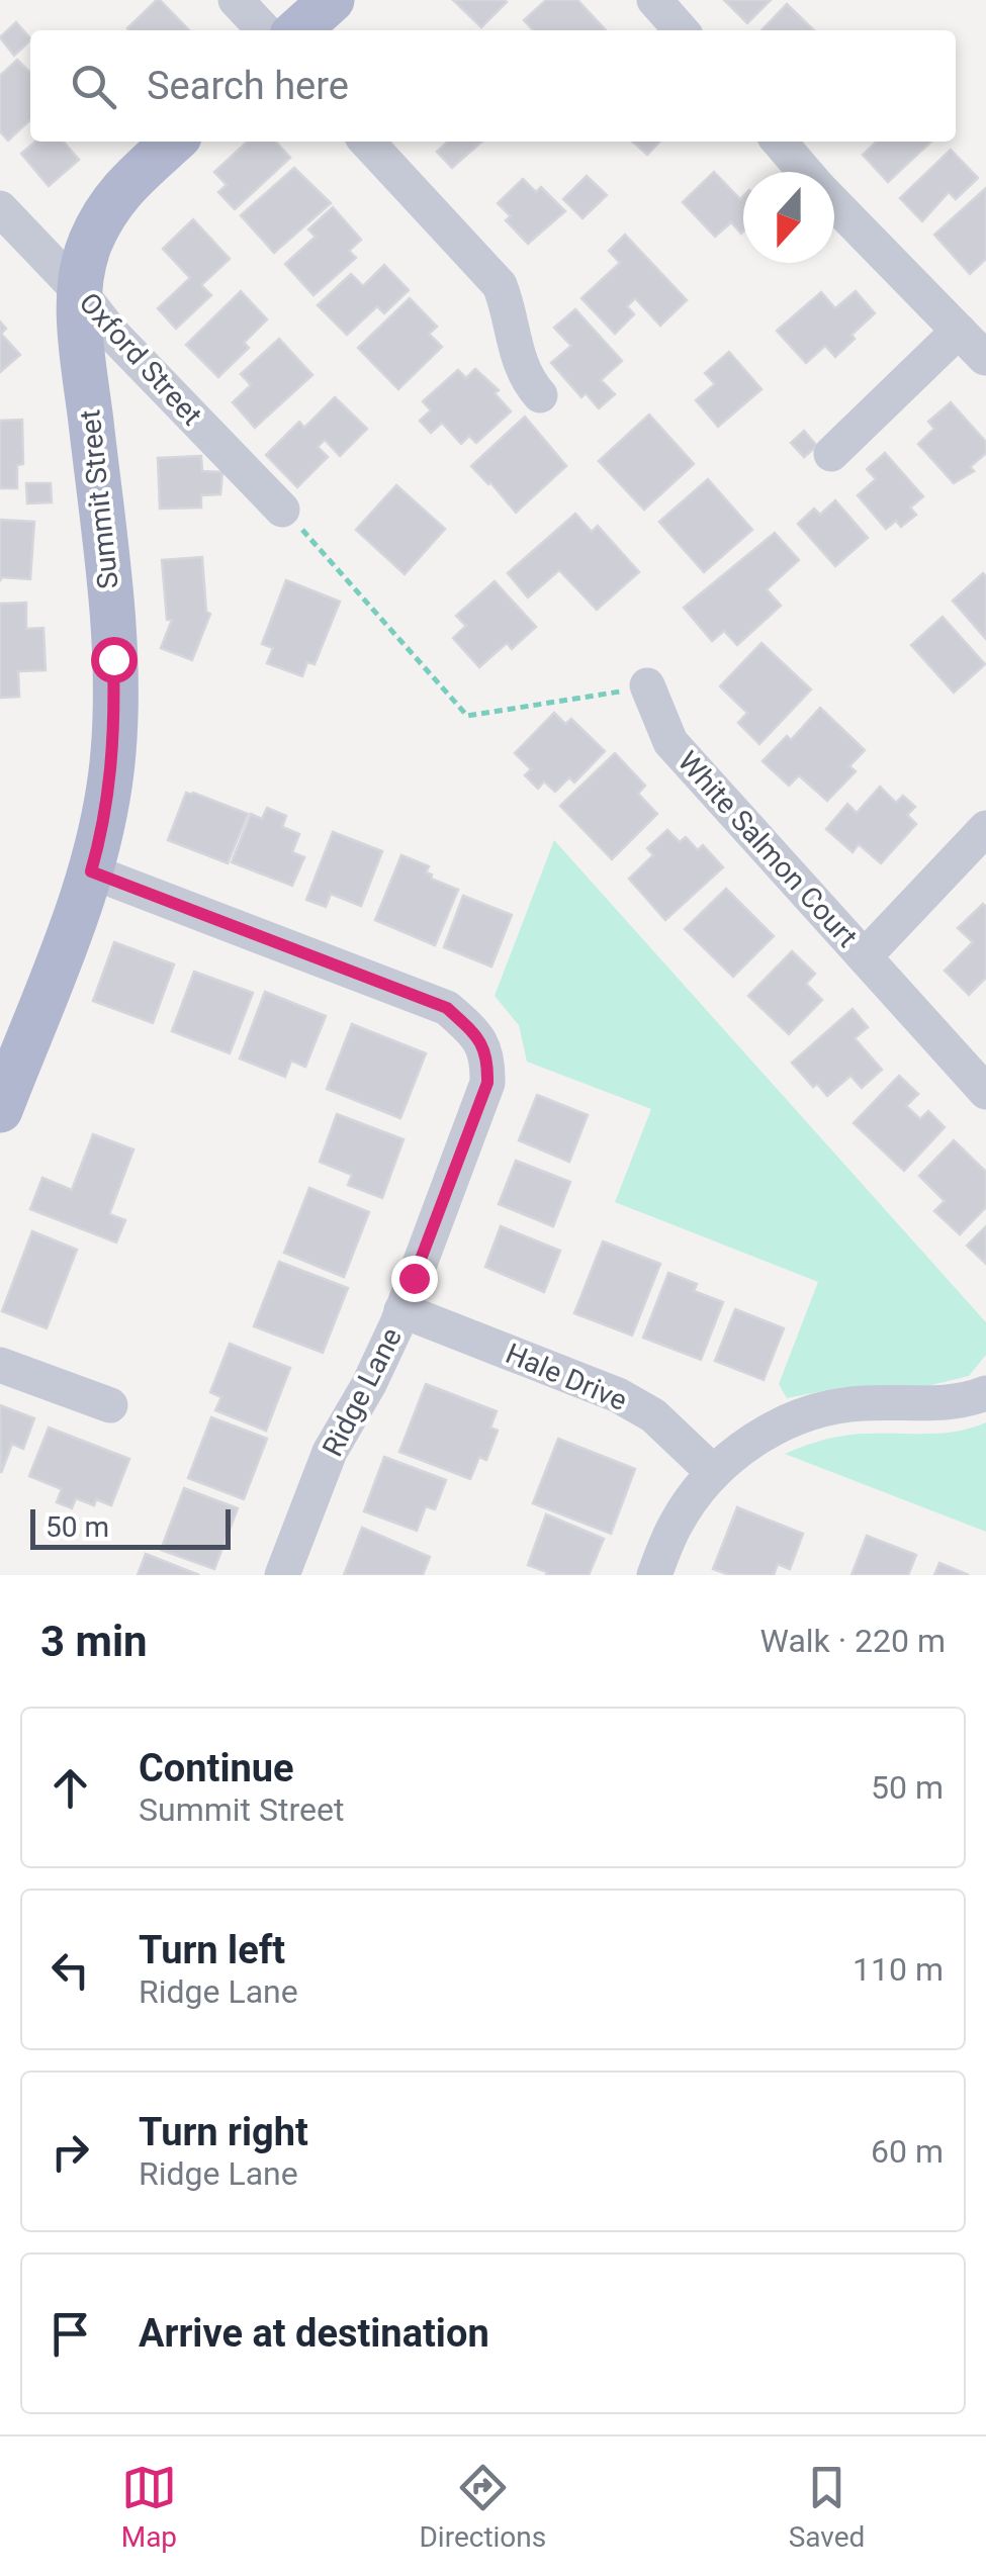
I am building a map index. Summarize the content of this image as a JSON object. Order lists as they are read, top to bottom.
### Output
{
  "streets": {
    "main road": ["Summit Street"],
    "street": [
      "Oxford Street",
      "White Salmon Court",
      "Hale Drive",
      "Ridge Lane"
    ]
  },
  "crossings": [
    ["Oxford Street", "Summit Street"],
    ["Summit Street", "Ridge Lane"],
    ["Hale Drive", "Ridge Lane"]
  ],
  "scale_bar": "50 m",
  "north": "bottom",
  "page": {
    "search": "Search here",
    "scale": "50 m",
    "heading": ["3 min", "Walk · 220 m"],
    "list": [
      ["Continue", "Summit Street", "50 m"],
      ["Turn left", "Ridge Lane", "110 m"],
      ["Turn right", "Ridge Lane", "60 m"],
      "Arrive at destination"
    ],
    "nav": ["Map", "Directions", "Saved"]
  }
}
